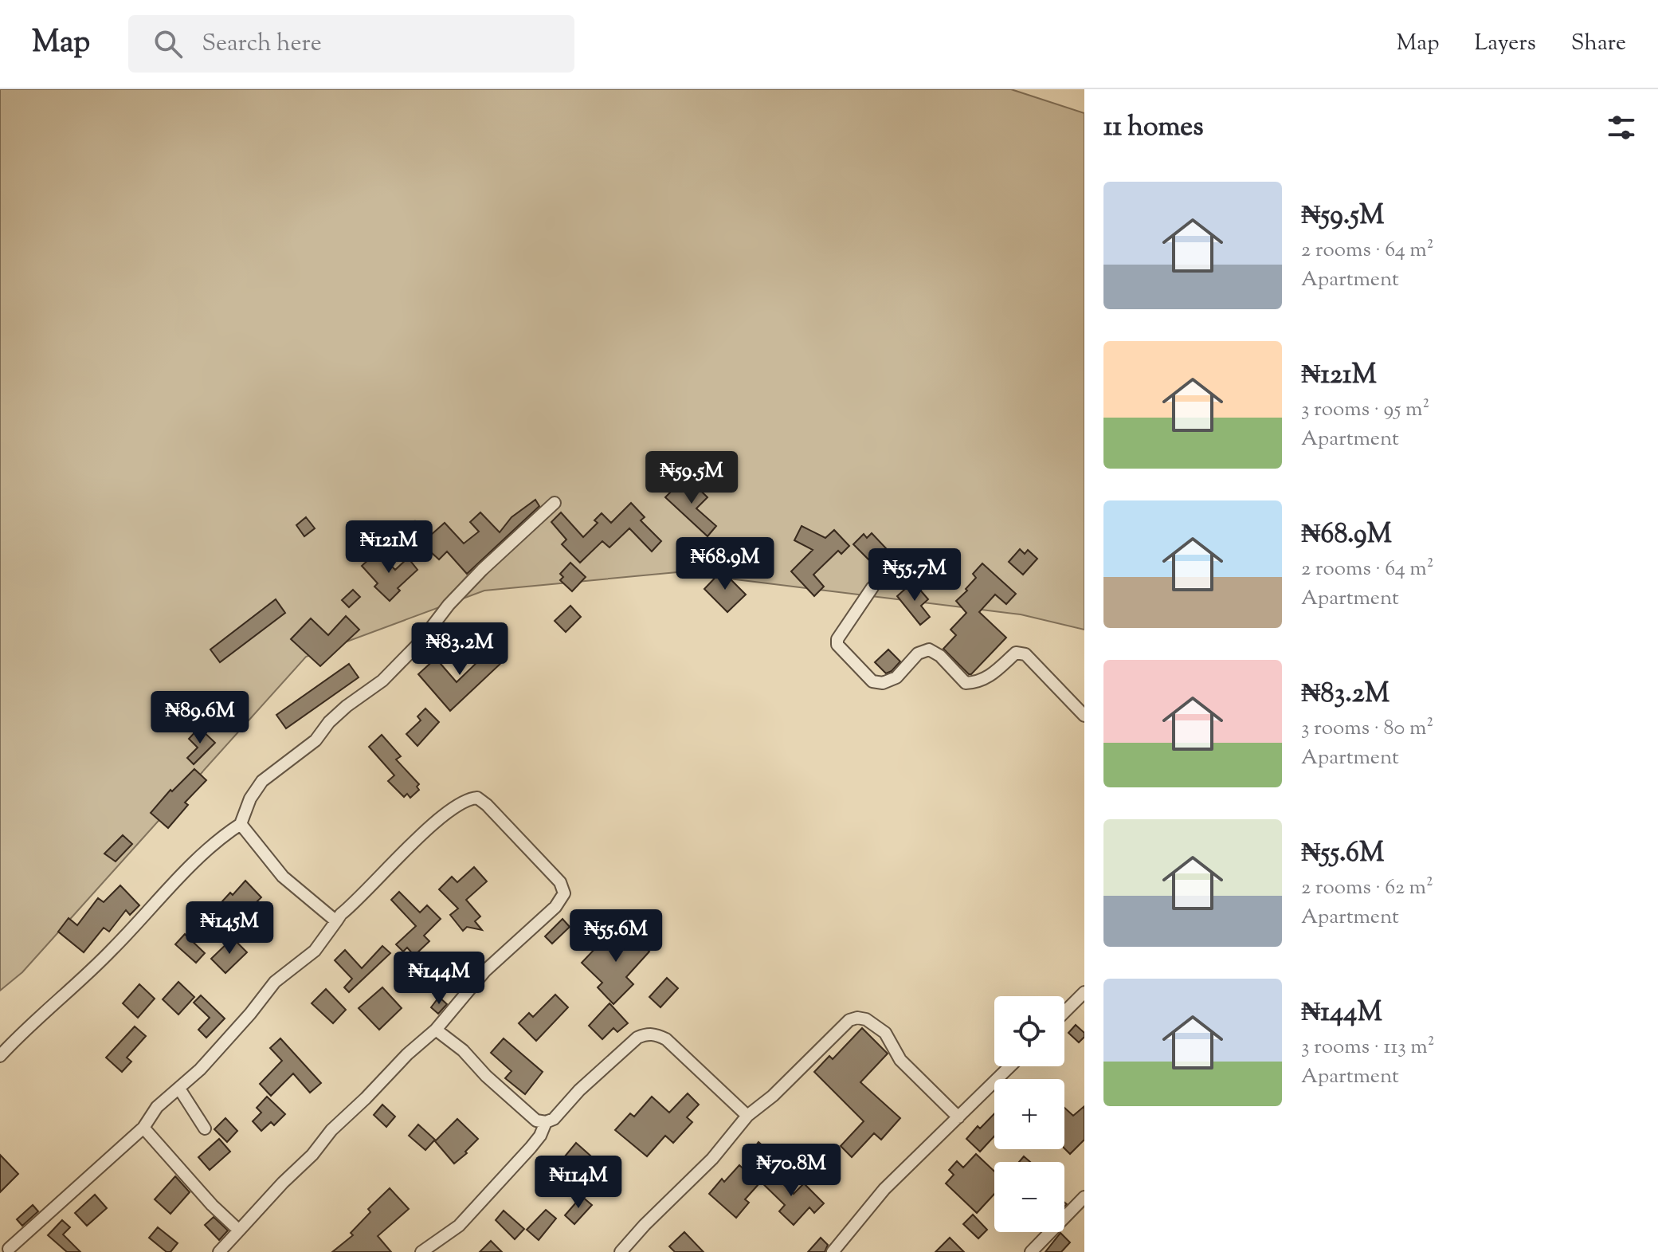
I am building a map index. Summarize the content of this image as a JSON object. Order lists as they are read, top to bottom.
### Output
{
  "page": {
    "header": "Map",
    "search": "Search here",
    "nav": ["Map", "Layers", "Share"],
    "heading": "11 homes",
    "list": [
      {
        "name": "₦59.5M",
        "note": "2 rooms · 64 m² · Apartment"
      },
      {
        "name": "₦121M",
        "note": "3 rooms · 95 m² · Apartment"
      },
      {
        "name": "₦68.9M",
        "note": "2 rooms · 64 m² · Apartment"
      },
      {
        "name": "₦83.2M",
        "note": "3 rooms · 80 m² · Apartment"
      },
      {
        "name": "₦55.6M",
        "note": "2 rooms · 62 m² · Apartment"
      },
      {
        "name": "₦144M",
        "note": "3 rooms · 113 m² · Apartment"
      }
    ],
    "price": [
      "₦59.5M",
      "₦121M",
      "₦68.9M",
      "₦55.7M",
      "₦83.2M",
      "₦89.6M",
      "₦145M",
      "₦55.6M",
      "₦144M",
      "₦70.8M",
      "₦114M"
    ],
    "map_buttons": ["+", "−"]
  }
}
